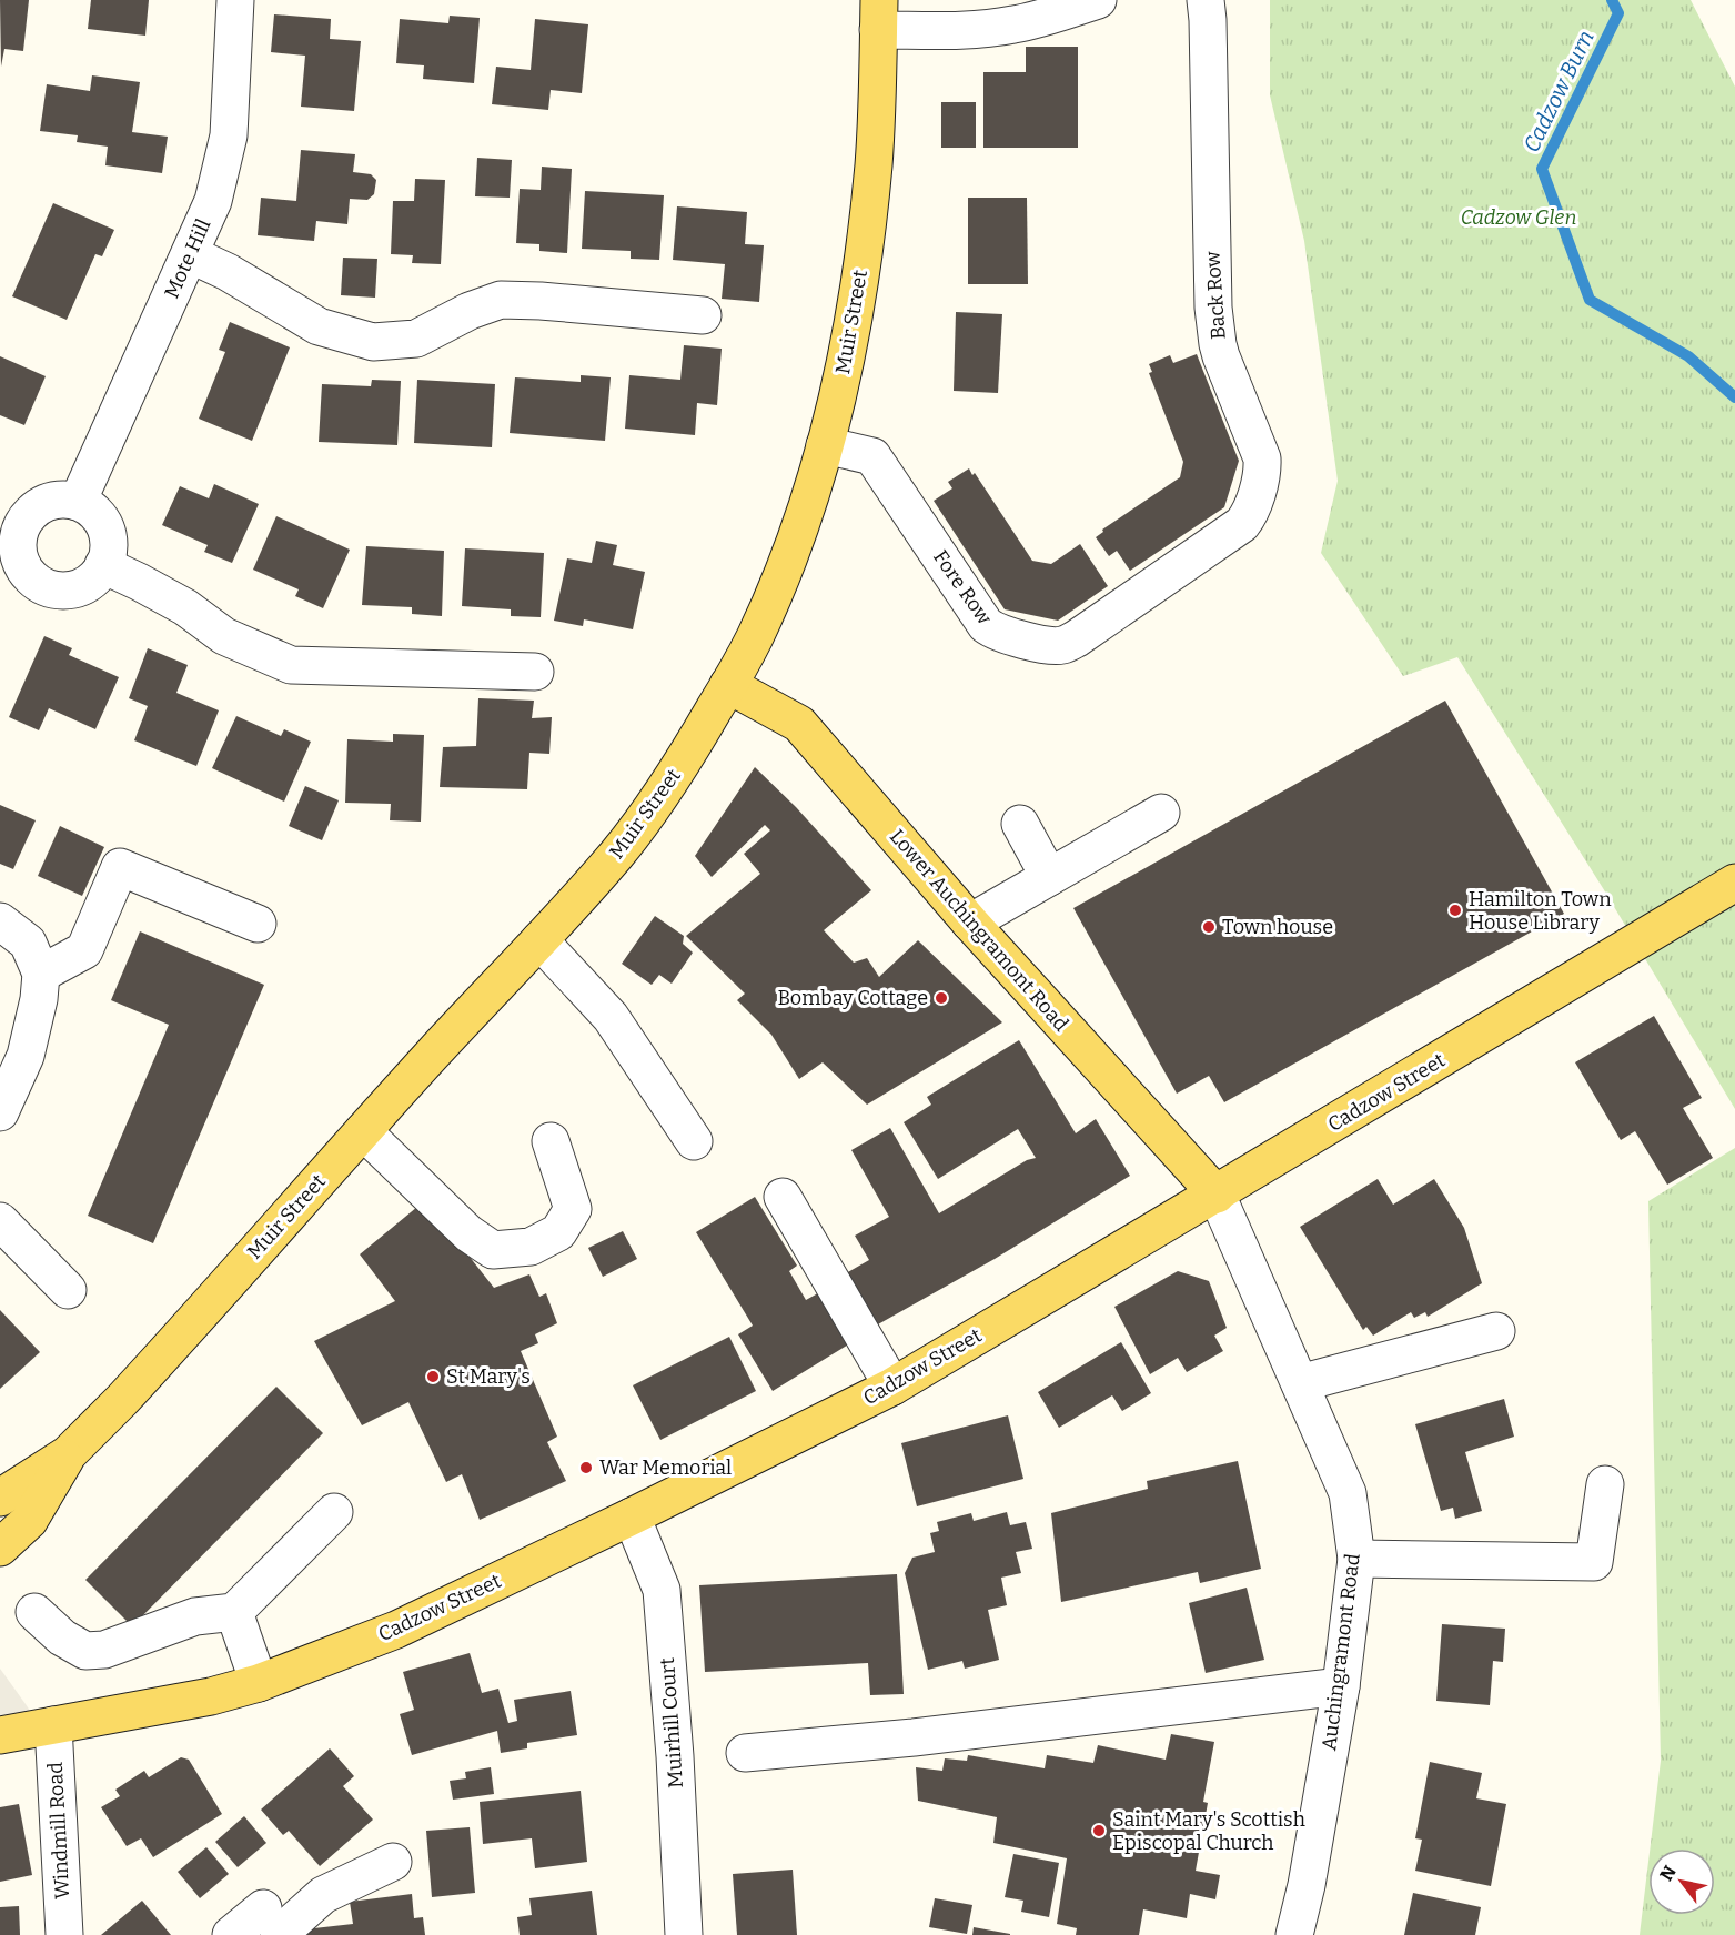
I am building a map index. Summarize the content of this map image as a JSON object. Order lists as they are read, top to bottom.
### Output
{
  "streets": {
    "main road": ["Muir Street", "Lower Auchingramont Road", "Cadzow Street"],
    "street": [
      "Mote Hill",
      "Back Row",
      "Fore Row",
      "Auchingramont Road",
      "Muirhill Court",
      "Windmill Road"
    ]
  },
  "crossings": [
    ["Back Row", "Fore Row"],
    ["Muir Street", "Fore Row"],
    ["Muir Street", "Lower Auchingramont Road"],
    ["Lower Auchingramont Road", "Cadzow Street"],
    ["Lower Auchingramont Road", "Auchingramont Road"],
    ["Cadzow Street", "Auchingramont Road"],
    ["Cadzow Street", "Muirhill Court"],
    ["Cadzow Street", "Windmill Road"]
  ],
  "water": ["Cadzow Burn"],
  "parks": ["Cadzow Glen"],
  "places": [
    "Hamilton Town House Library",
    "Town house",
    "Bombay Cottage",
    "St Mary's",
    "War Memorial",
    "Saint Mary's Scottish Episcopal Church"
  ],
  "north": "top left"
}
